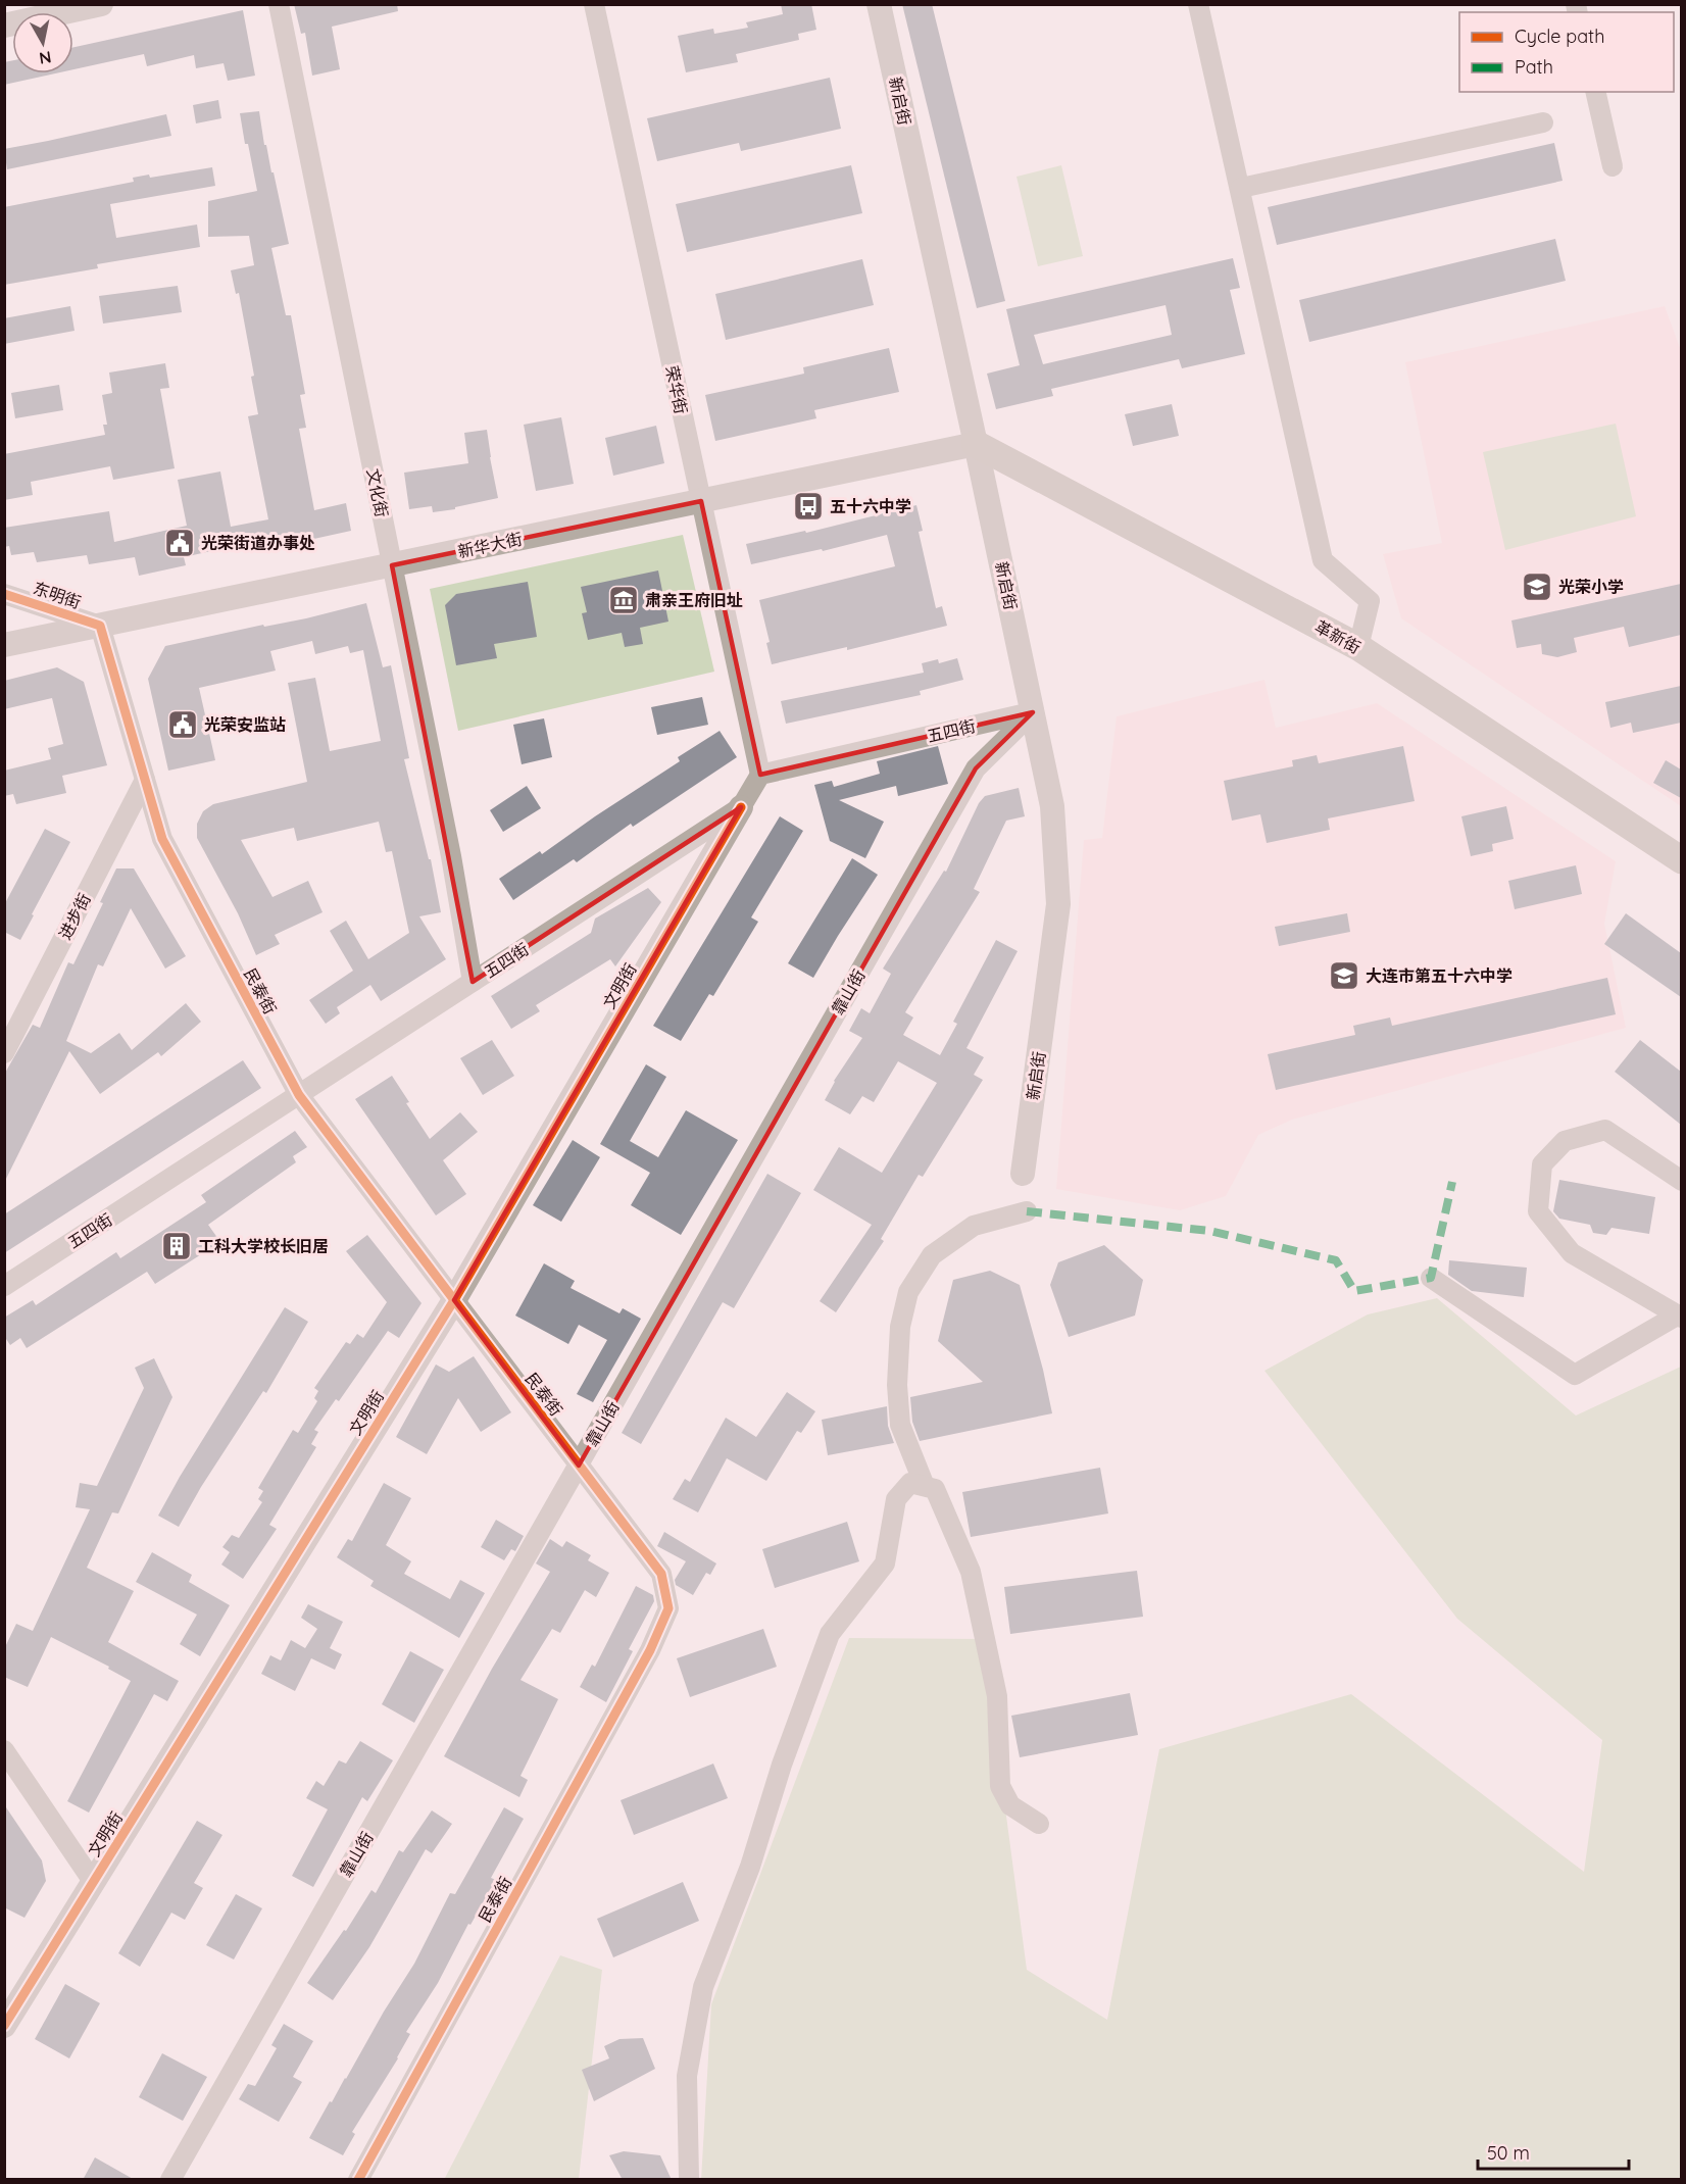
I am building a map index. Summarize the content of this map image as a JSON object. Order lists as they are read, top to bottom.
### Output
{
  "streets": {
    "main road": ["革新街"],
    "street": [
      "新启街",
      "荣华街",
      "文化街",
      "新华大街",
      "东明街",
      "五四街",
      "进步街",
      "文明街",
      "民泰街",
      "靠山街"
    ]
  },
  "crossings": [
    ["新启街", "新华大街"],
    ["新启街", "革新街"],
    ["新启街", "五四街"],
    ["新启街", "靠山街"],
    ["荣华街", "新华大街"],
    ["荣华街", "五四街"],
    ["文化街", "新华大街"],
    ["文化街", "五四街"],
    ["新华大街", "东明街"],
    ["新华大街", "革新街"],
    ["新华大街", "民泰街"],
    ["东明街", "民泰街"],
    ["五四街", "文明街"],
    ["五四街", "民泰街"],
    ["五四街", "靠山街"],
    ["进步街", "民泰街"],
    ["文明街", "民泰街"],
    ["民泰街", "靠山街"]
  ],
  "places": {
    "bus stop": ["五十六中学"],
    "public building": ["光荣街道办事处", "光荣安监站"],
    "school or university": ["光荣小学", "大连市第五十六中学"],
    "museum": ["肃亲王府旧址"],
    "building": ["工科大学校长旧居"]
  },
  "legend": ["Cycle path", "Path"],
  "scale_bar": "50 m",
  "north": "bottom"
}
